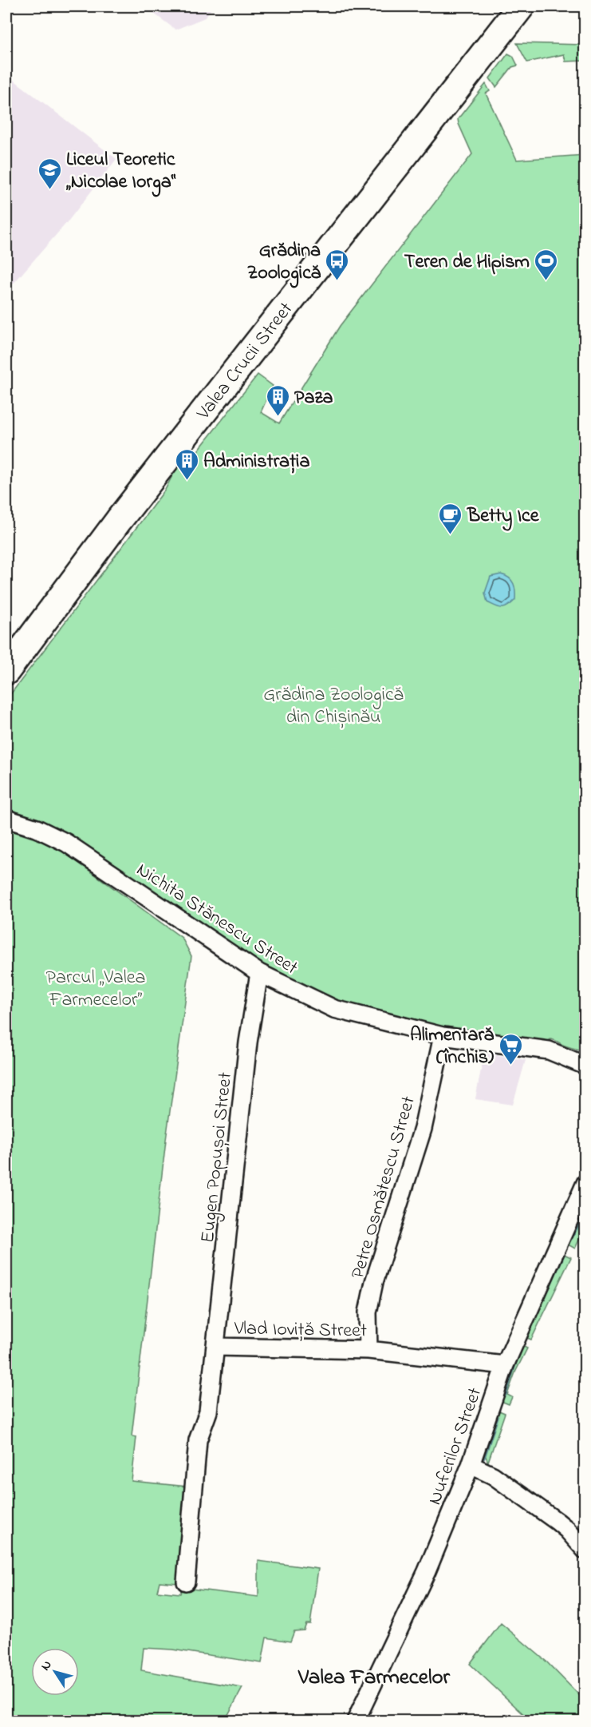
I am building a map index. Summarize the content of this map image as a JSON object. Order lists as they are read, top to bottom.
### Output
{
  "streets": {
    "main road": ["Valea Crucii Street"],
    "street": [
      "Nichita Stănescu Street",
      "Eugen Popușoi Street",
      "Petre Osmătescu Street",
      "Vlad Ioviță Street",
      "Nuferilor Street"
    ]
  },
  "crossings": [
    ["Nichita Stănescu Street", "Eugen Popușoi Street"],
    ["Nichita Stănescu Street", "Petre Osmătescu Street"],
    ["Eugen Popușoi Street", "Vlad Ioviță Street"],
    ["Petre Osmătescu Street", "Vlad Ioviță Street"],
    ["Vlad Ioviță Street", "Nuferilor Street"]
  ],
  "districts": ["Valea Farmecelor"],
  "parks": ["Grădina Zoologică din Chișinău", "Parcul „Valea Farmecelor”"],
  "places": {
    "school or university": ["Liceul Teoretic „Nicolae Iorga“"],
    "bus stop": ["Grădina Zoologică"],
    "sports": ["Teren de Hipism"],
    "building": ["Paza", "Administrația"],
    "cafe": ["Betty Ice"],
    "supermarket": ["Alimentară (închis)"]
  },
  "north": "top left"
}
